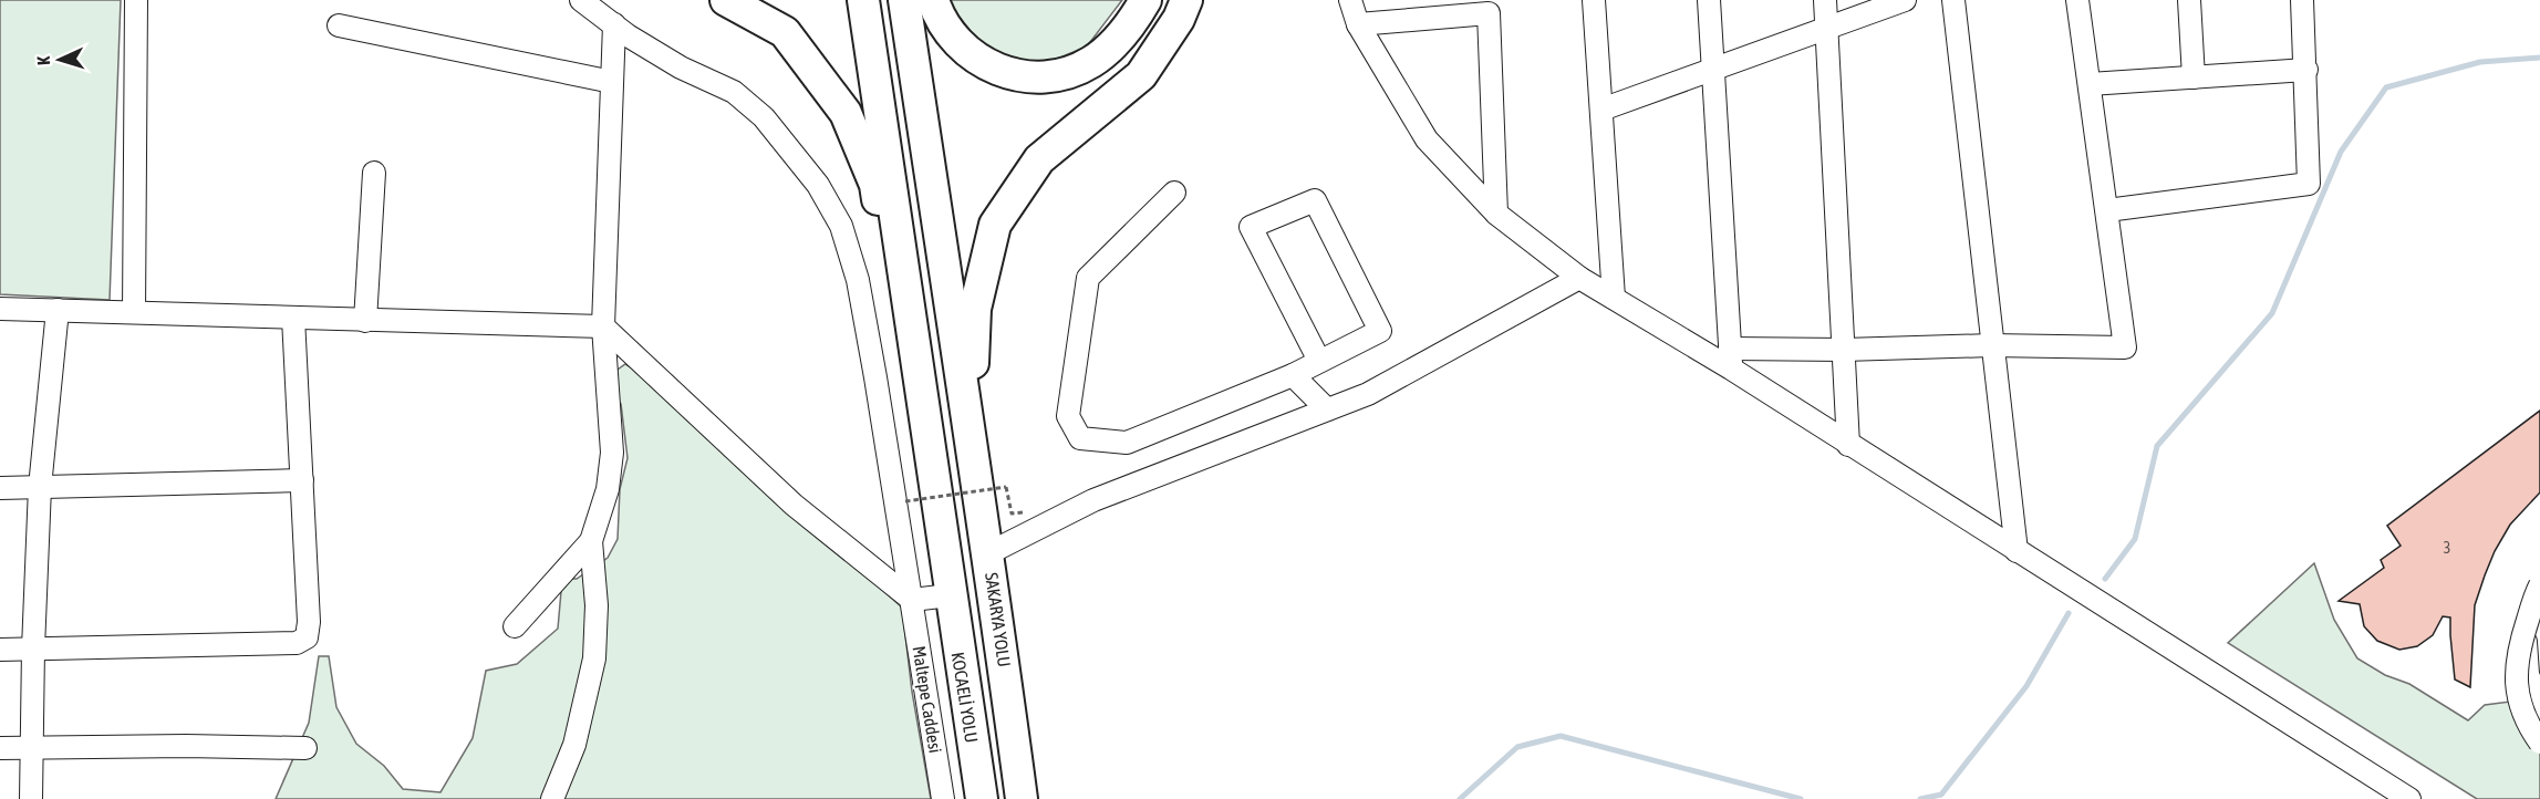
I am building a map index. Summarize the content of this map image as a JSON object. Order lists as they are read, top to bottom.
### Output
{
  "streets": {
    "highway": ["SAKARYA YOLU", "KOCAELİ YOLU"],
    "street": ["Maltepe Caddesi"]
  },
  "house_numbers": ["3"],
  "north": "left"
}
